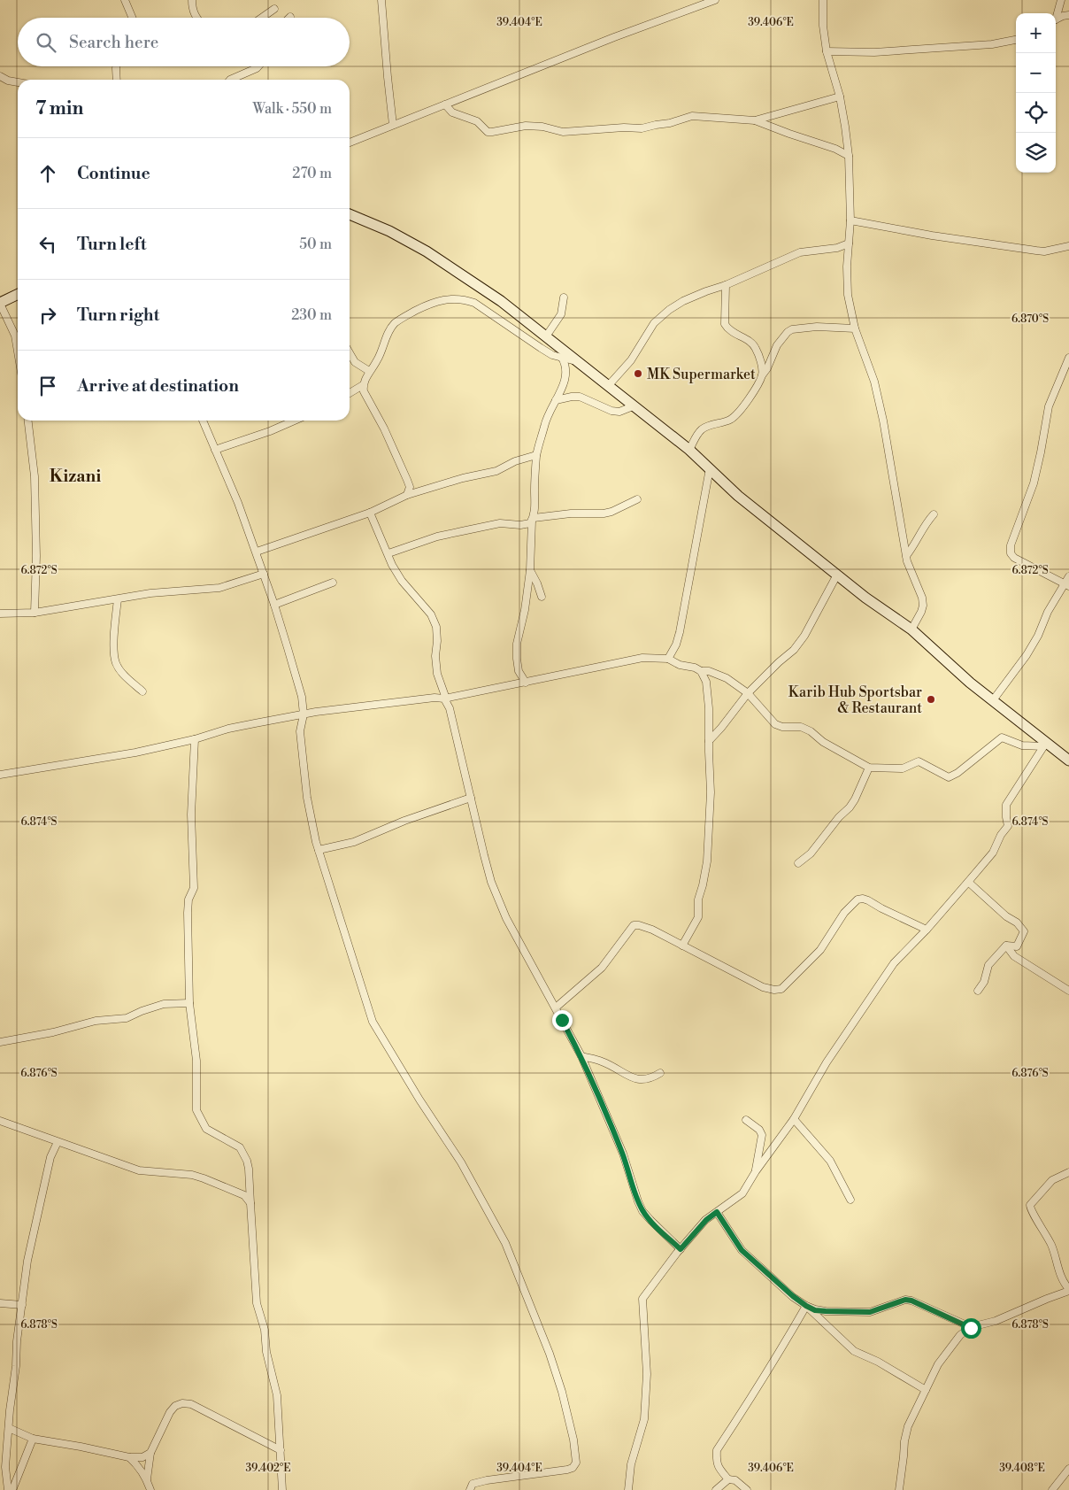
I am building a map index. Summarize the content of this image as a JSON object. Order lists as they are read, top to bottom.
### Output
{
  "districts": ["Kizani"],
  "places": ["MK Supermarket", "Karib Hub Sportsbar & Restaurant"],
  "page": {
    "map_buttons": ["+", "−"],
    "search": "Search here",
    "heading": ["7 min", "Walk · 550 m"],
    "list": [
      ["Continue", "270 m"],
      ["Turn left", "50 m"],
      ["Turn right", "230 m"],
      "Arrive at destination"
    ]
  },
  "coordinates": [
    "39.404°E",
    "39.406°E",
    "6.870°S",
    "6.872°S",
    "6.874°S",
    "6.876°S",
    "6.878°S",
    "39.402°E",
    "39.408°E"
  ]
}
